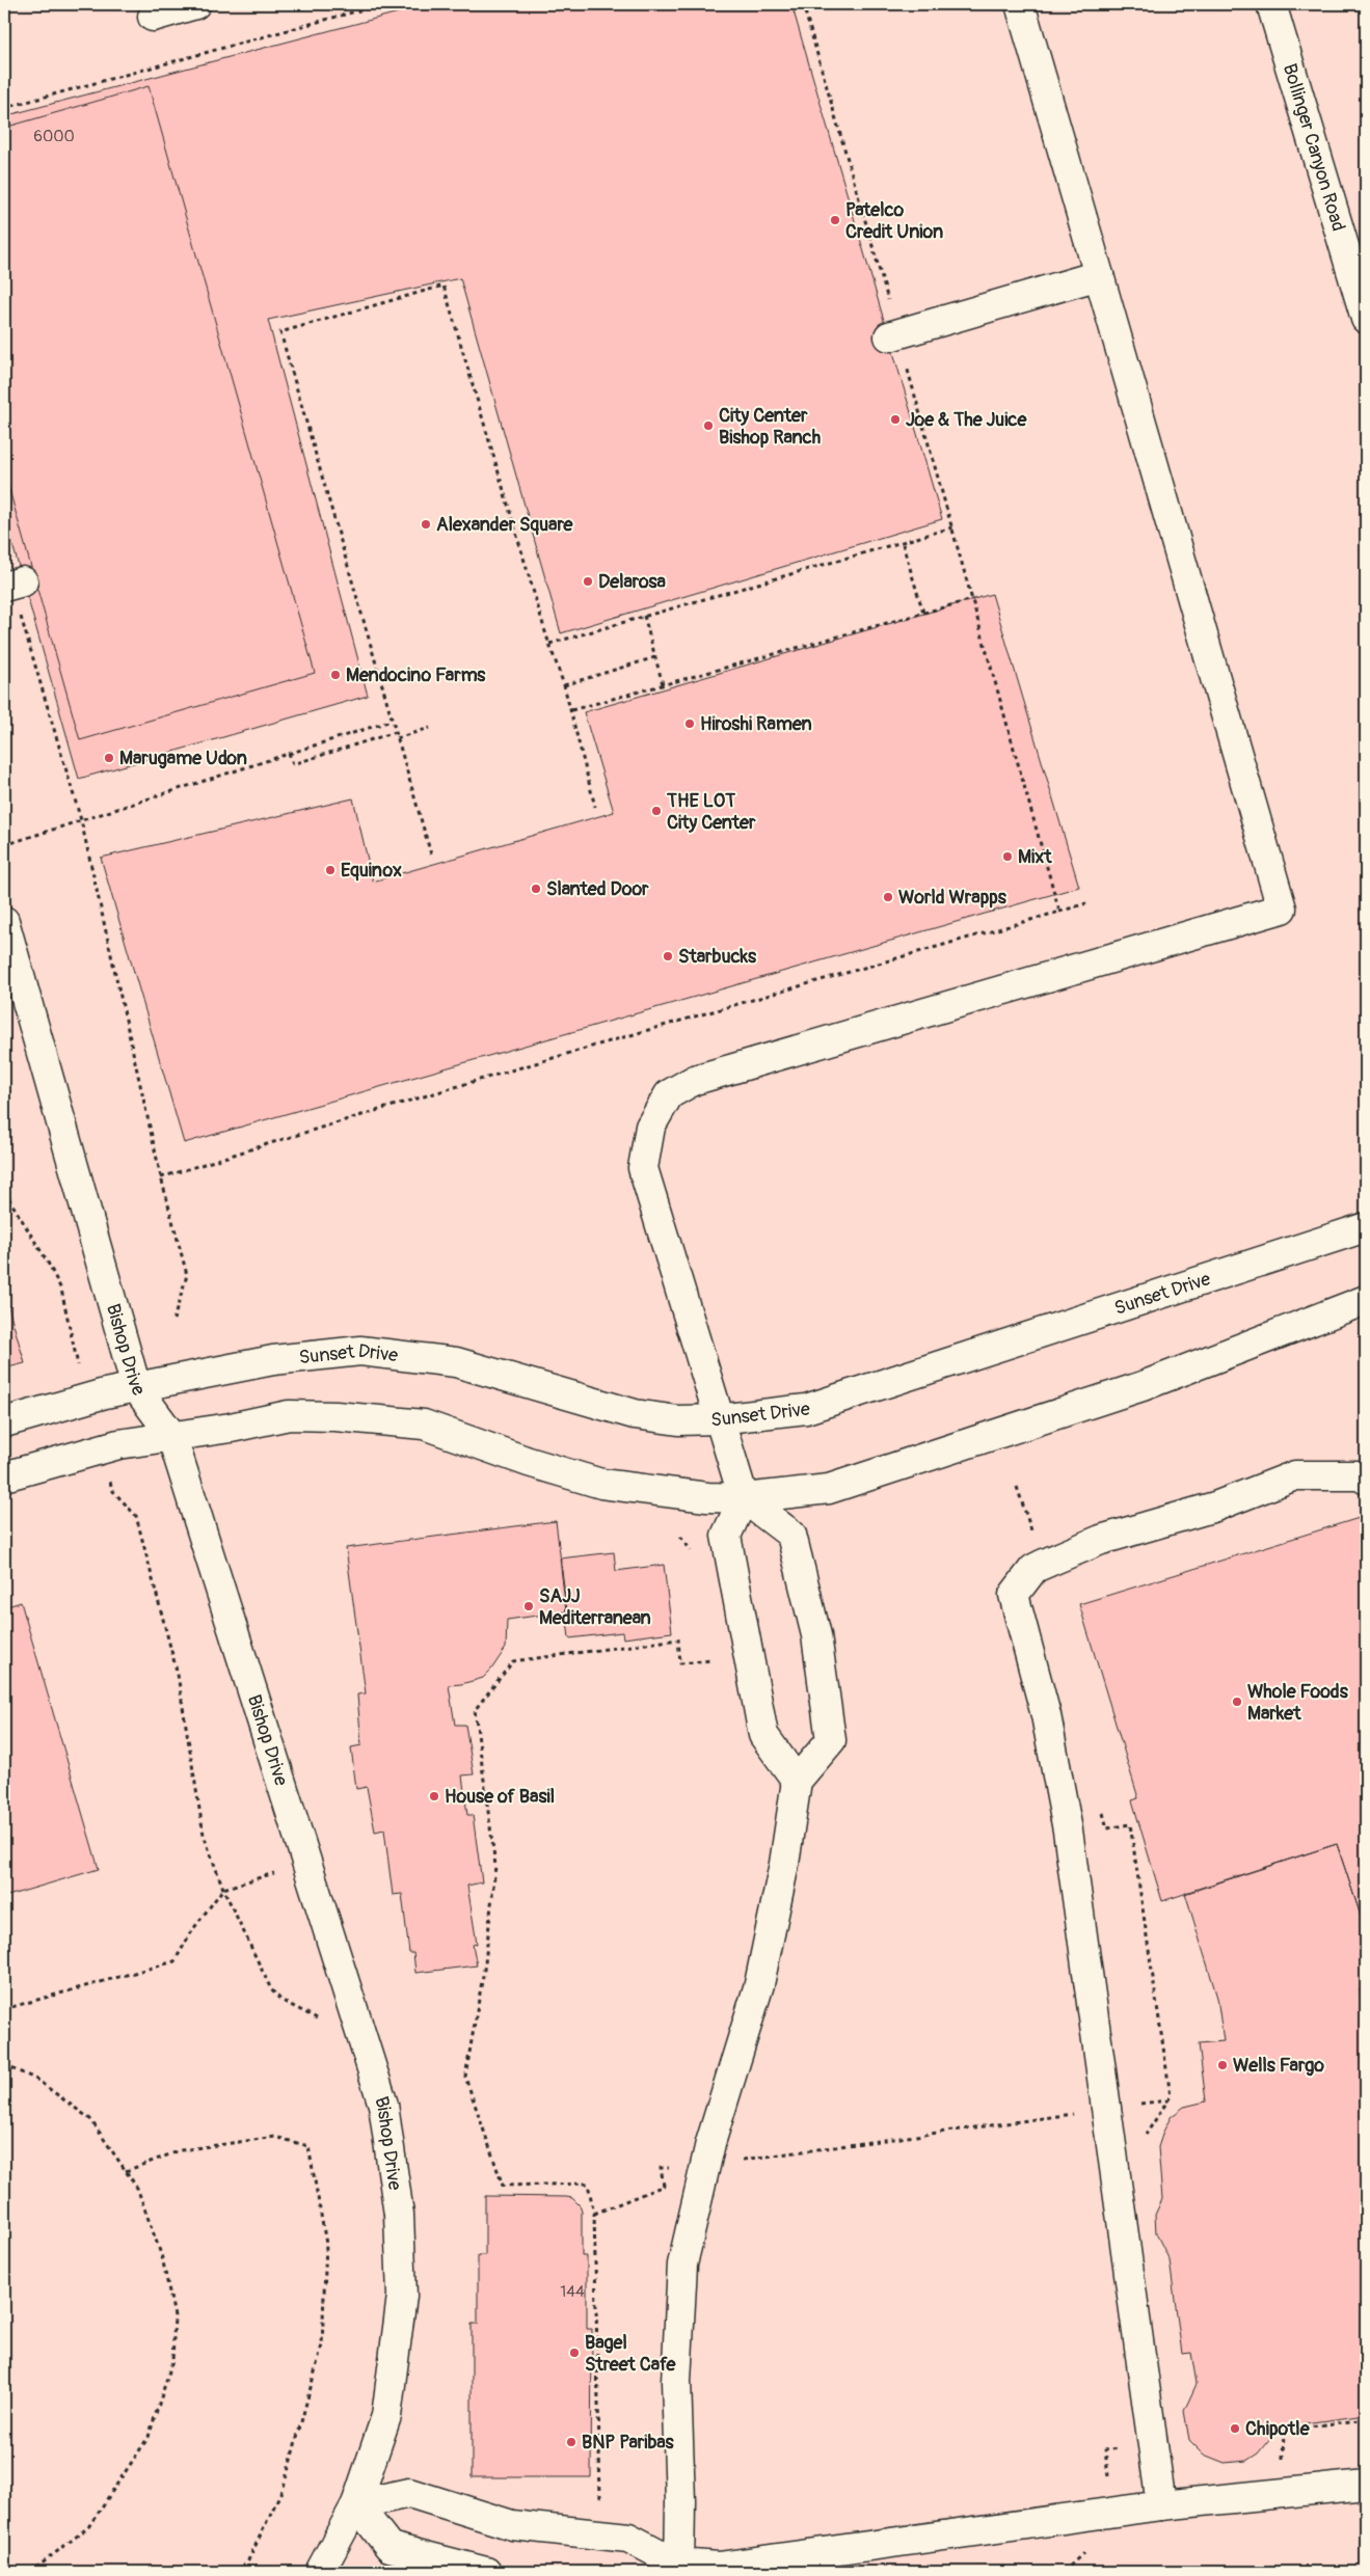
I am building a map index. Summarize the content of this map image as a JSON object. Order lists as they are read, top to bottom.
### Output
{
  "streets": {
    "street": ["Bollinger Canyon Road", "Sunset Drive", "Bishop Drive"]
  },
  "crossings": [
    ["Sunset Drive", "Bishop Drive"]
  ],
  "places": [
    "Patelco Credit Union",
    "Joe & The Juice",
    "City Center Bishop Ranch",
    "Alexander Square",
    "Delarosa",
    "Mendocino Farms",
    "Hiroshi Ramen",
    "Marugame Udon",
    "THE LOT City Center",
    "Mixt",
    "Equinox",
    "Slanted Door",
    "World Wrapps",
    "Starbucks",
    "SAJJ Mediterranean",
    "Whole Foods Market",
    "House of Basil",
    "Wells Fargo",
    "Bagel Street Cafe",
    "Chipotle",
    "BNP Paribas"
  ],
  "house_numbers": ["6000", "144"]
}
